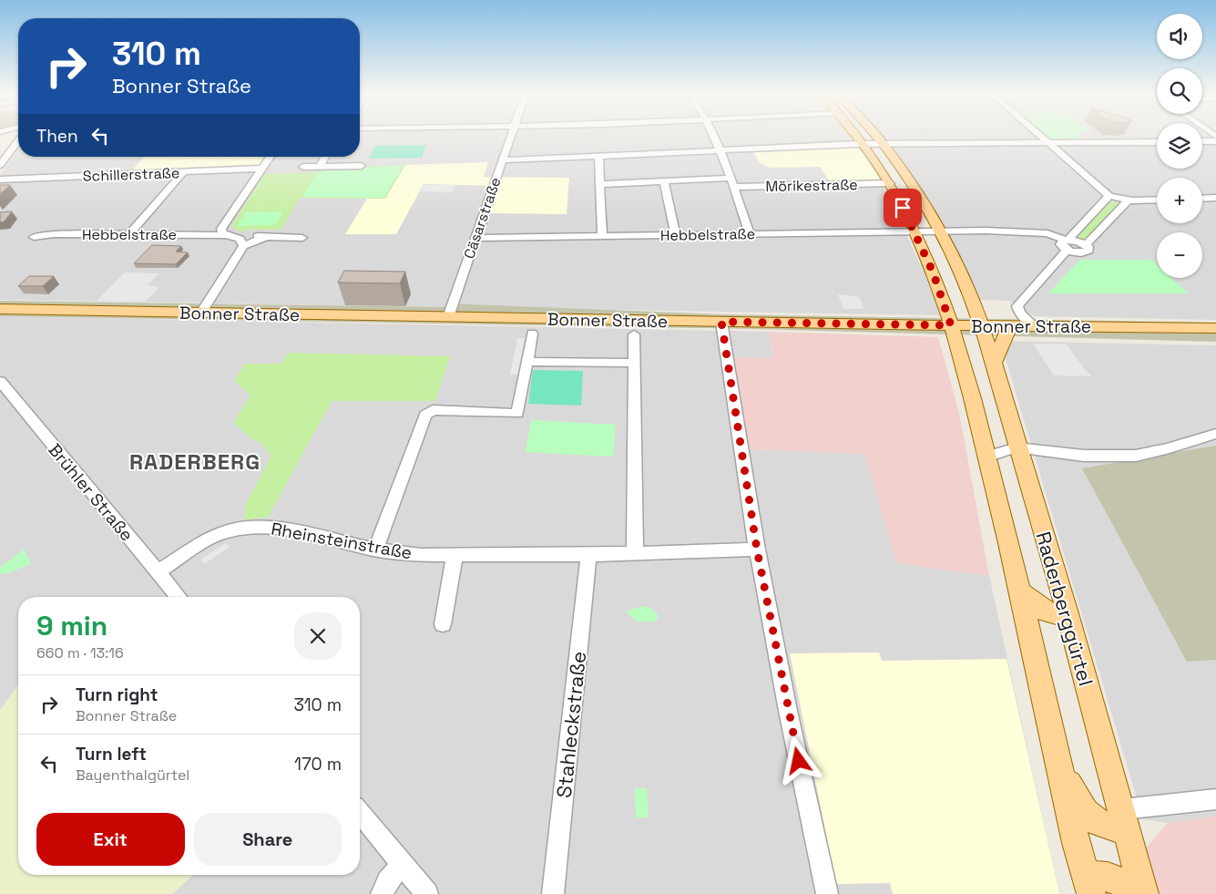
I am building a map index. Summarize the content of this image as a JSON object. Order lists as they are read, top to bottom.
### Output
{
  "streets": {
    "main road": ["Bonner Straße", "Raderberggürtel"],
    "street": [
      "Schillerstraße",
      "Mörikestraße",
      "Cäsarstraße",
      "Hebbelstraße",
      "Brühler Straße",
      "Rheinsteinstraße",
      "Stahleckstraße"
    ]
  },
  "crossings": [
    ["Mörikestraße", "Raderberggürtel"],
    ["Cäsarstraße", "Hebbelstraße"],
    ["Cäsarstraße", "Bonner Straße"],
    ["Hebbelstraße", "Raderberggürtel"],
    ["Bonner Straße", "Rheinsteinstraße"],
    ["Bonner Straße", "Raderberggürtel"],
    ["Brühler Straße", "Rheinsteinstraße"],
    ["Rheinsteinstraße", "Stahleckstraße"]
  ],
  "districts": ["RADERBERG"],
  "page": {
    "map_buttons": ["+", "−"],
    "turn": ["310 m", "Bonner Straße"],
    "then": "Then",
    "heading": ["9 min", "660 m · 13:16"],
    "list": [
      {
        "name": "Turn right",
        "note": "Bonner Straße",
        "value": "310 m"
      },
      {
        "name": "Turn left",
        "note": "Bayenthalgürtel",
        "value": "170 m"
      }
    ],
    "buttons": ["Exit", "Share"]
  }
}
